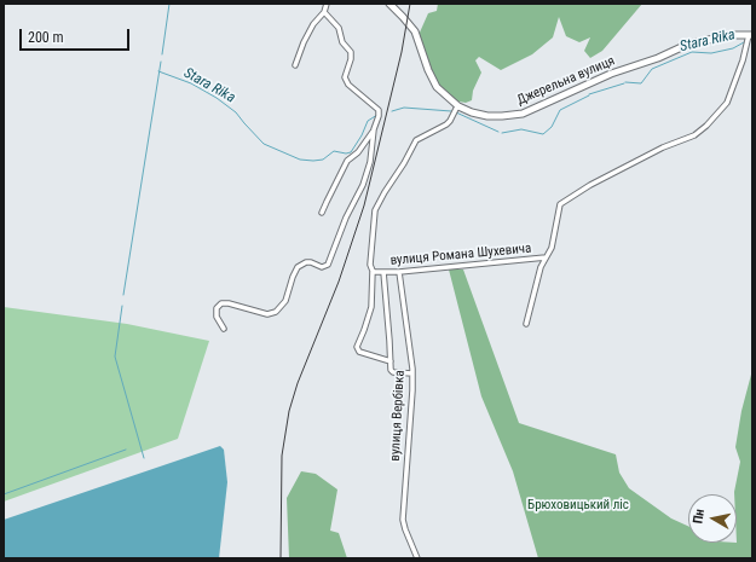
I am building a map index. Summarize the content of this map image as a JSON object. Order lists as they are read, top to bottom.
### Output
{
  "streets": {
    "street": ["Джерельна вулиця", "вулиця Романа Шухевича", "вулиця Вербівка"]
  },
  "crossings": [
    ["Джерельна вулиця", "вулиця Романа Шухевича"],
    ["вулиця Романа Шухевича", "вулиця Вербівка"]
  ],
  "water": ["Stara Rika"],
  "parks": ["Брюховицький ліс"],
  "scale_bar": "200 m",
  "north": "left"
}
